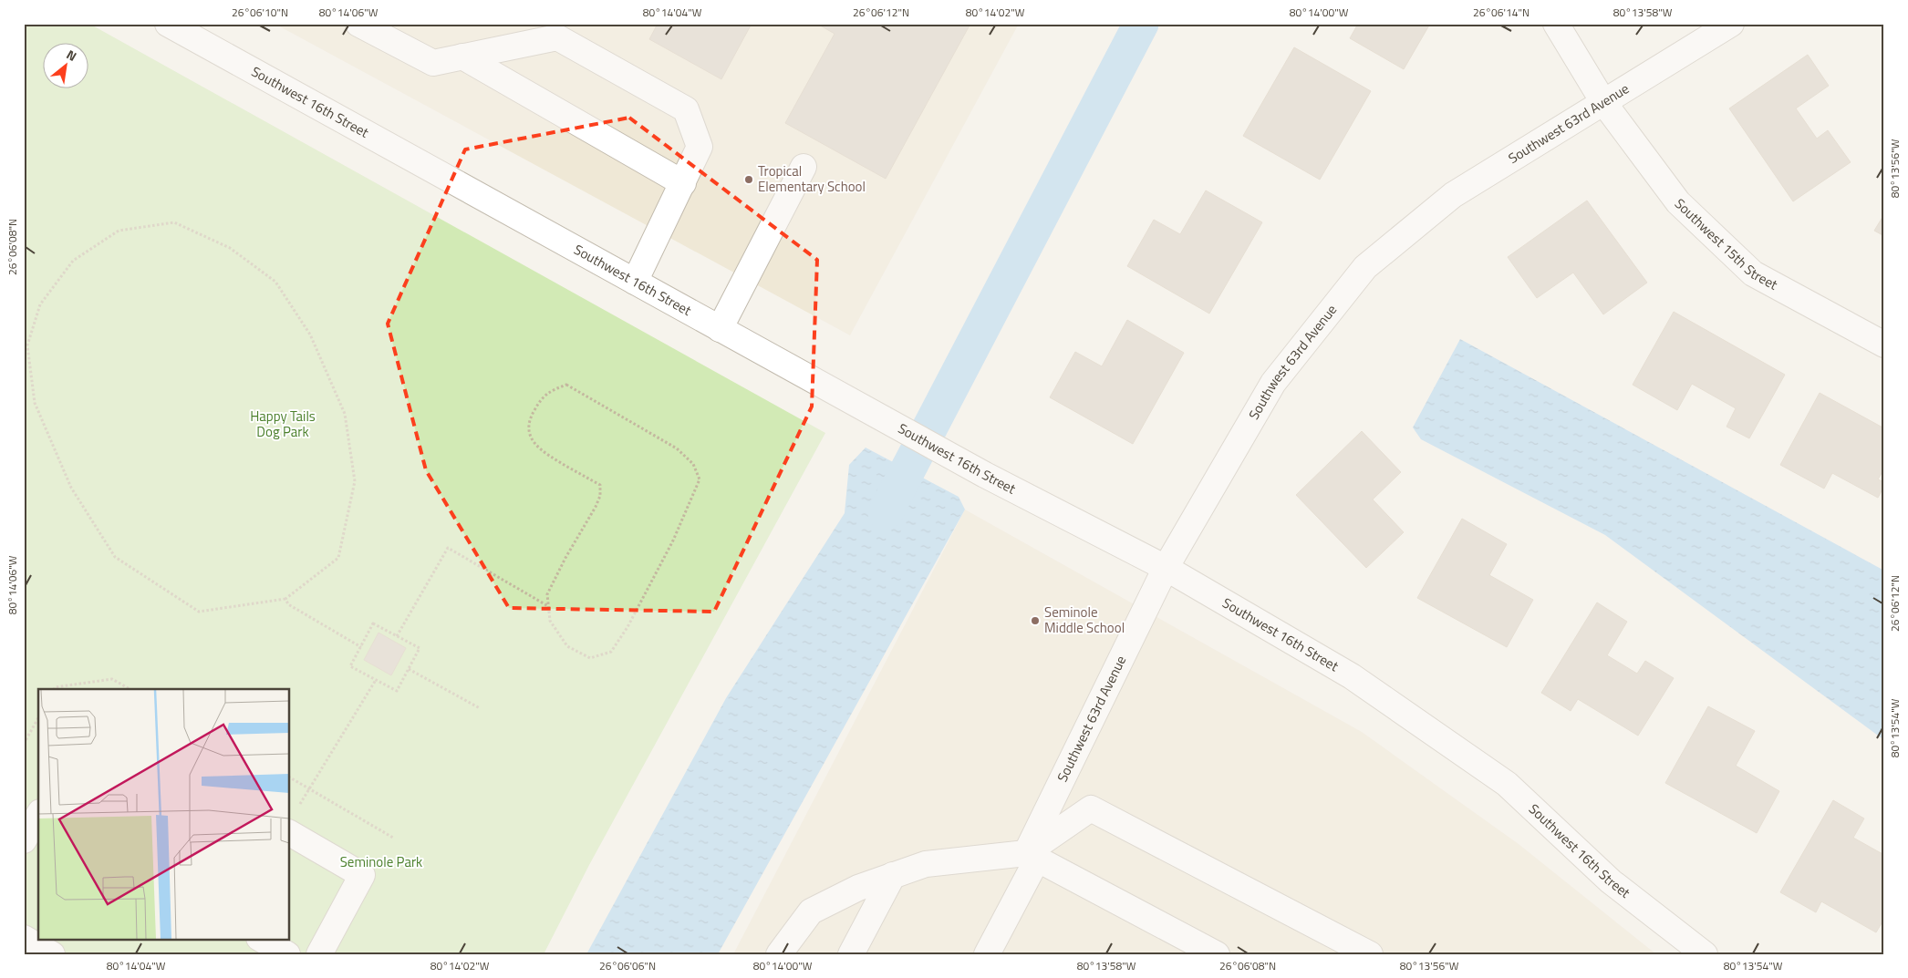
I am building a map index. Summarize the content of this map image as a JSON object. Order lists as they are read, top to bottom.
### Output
{
  "streets": {
    "street": ["Southwest 16th Street", "Southwest 63rd Avenue", "Southwest 15th Street"]
  },
  "crossings": [
    ["Southwest 16th Street", "Southwest 63rd Avenue"],
    ["Southwest 63rd Avenue", "Southwest 15th Street"]
  ],
  "parks": ["Happy Tails Dog Park", "Seminole Park"],
  "places": ["Tropical Elementary School", "Seminole Middle School"],
  "north": "top right",
  "coordinates": [
    "26°06'10\"N",
    "80°14'06\"W",
    "80°14'04\"W",
    "26°06'12\"N",
    "80°14'02\"W",
    "80°14'00\"W",
    "26°06'14\"N",
    "80°13'58\"W",
    "80°13'56\"W",
    "26°06'08\"N",
    "80°13'54\"W",
    "26°06'06\"N"
  ]
}
